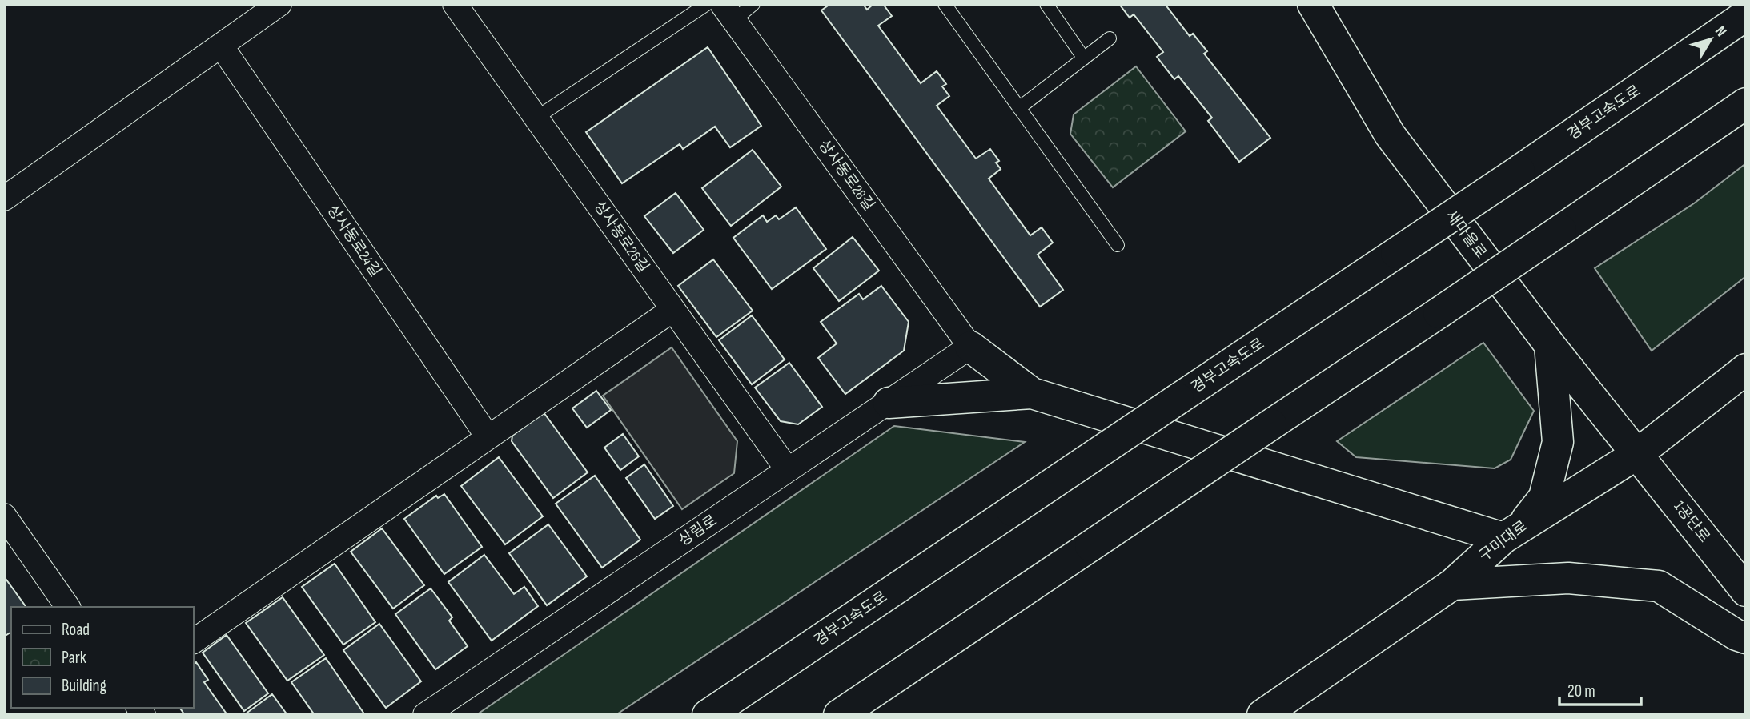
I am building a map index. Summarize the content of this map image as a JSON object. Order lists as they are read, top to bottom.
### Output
{
  "streets": {
    "main road": [
      "경부고속도로",
      "새마을로",
      "1공단로",
      "구미대로"
    ],
    "street": [
      "상사동로28길",
      "상사동로26길",
      "상사동로24길",
      "상림로"
    ]
  },
  "crossings": [
    ["상사동로28길", "상림로"],
    ["새마을로", "1공단로"],
    ["새마을로", "구미대로"],
    ["상사동로26길", "상림로"],
    ["1공단로", "구미대로"]
  ],
  "legend": ["Road", "Park", "Building"],
  "scale_bar": "20 m",
  "north": "top right"
}
